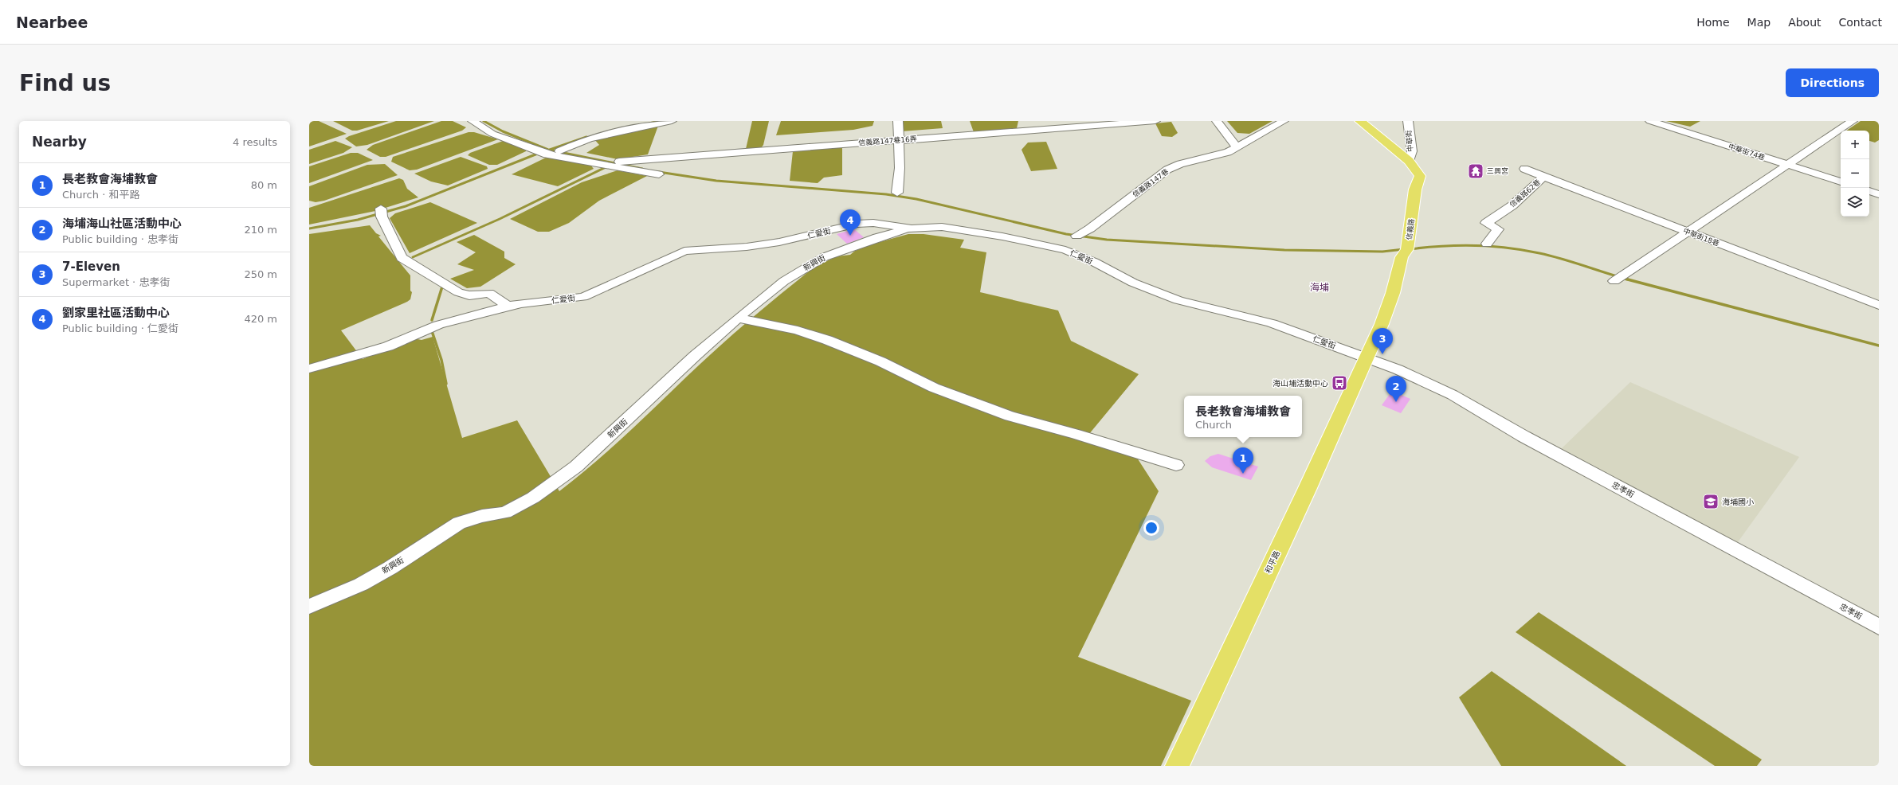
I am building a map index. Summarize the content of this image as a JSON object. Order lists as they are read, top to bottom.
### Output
{
  "streets": {
    "main road": ["信義路", "和平路"],
    "street": [
      "信義路147巷16弄",
      "中華街",
      "中華街74巷",
      "信義路147巷",
      "信義路62巷",
      "仁愛街",
      "中華街18巷",
      "新興街",
      "忠孝街"
    ]
  },
  "crossings": [
    ["中華街", "信義路"],
    ["信義路62巷", "中華街18巷"],
    ["信義路", "仁愛街"],
    ["信義路", "忠孝街"],
    ["信義路", "和平路"],
    ["仁愛街", "新興街"],
    ["仁愛街", "忠孝街"],
    ["仁愛街", "和平路"],
    ["忠孝街", "和平路"]
  ],
  "districts": ["海埔"],
  "places": {
    "temple": ["三興宮"],
    "bus stop": ["海山埔活動中心"],
    "school or university": ["海埔國小"]
  },
  "page": {
    "header": "Nearbee",
    "nav": [
      "Home",
      "Map",
      "About",
      "Contact"
    ],
    "buttons": "Directions",
    "title": "Find us",
    "heading": ["Nearby", "4 results"],
    "map_buttons": ["+", "−"],
    "list": [
      {
        "mark": "1",
        "name": "長老教會海埔教會",
        "note": "Church · 和平路",
        "value": "80 m"
      },
      {
        "mark": "2",
        "name": "海埔海山社區活動中心",
        "note": "Public building · 忠孝街",
        "value": "210 m"
      },
      {
        "mark": "3",
        "name": "7-Eleven",
        "note": "Supermarket · 忠孝街",
        "value": "250 m"
      },
      {
        "mark": "4",
        "name": "劉家里社區活動中心",
        "note": "Public building · 仁愛街",
        "value": "420 m"
      }
    ],
    "pins": [
      "4",
      "3",
      "2",
      "1"
    ],
    "popup": ["長老教會海埔教會", "Church"]
  }
}
